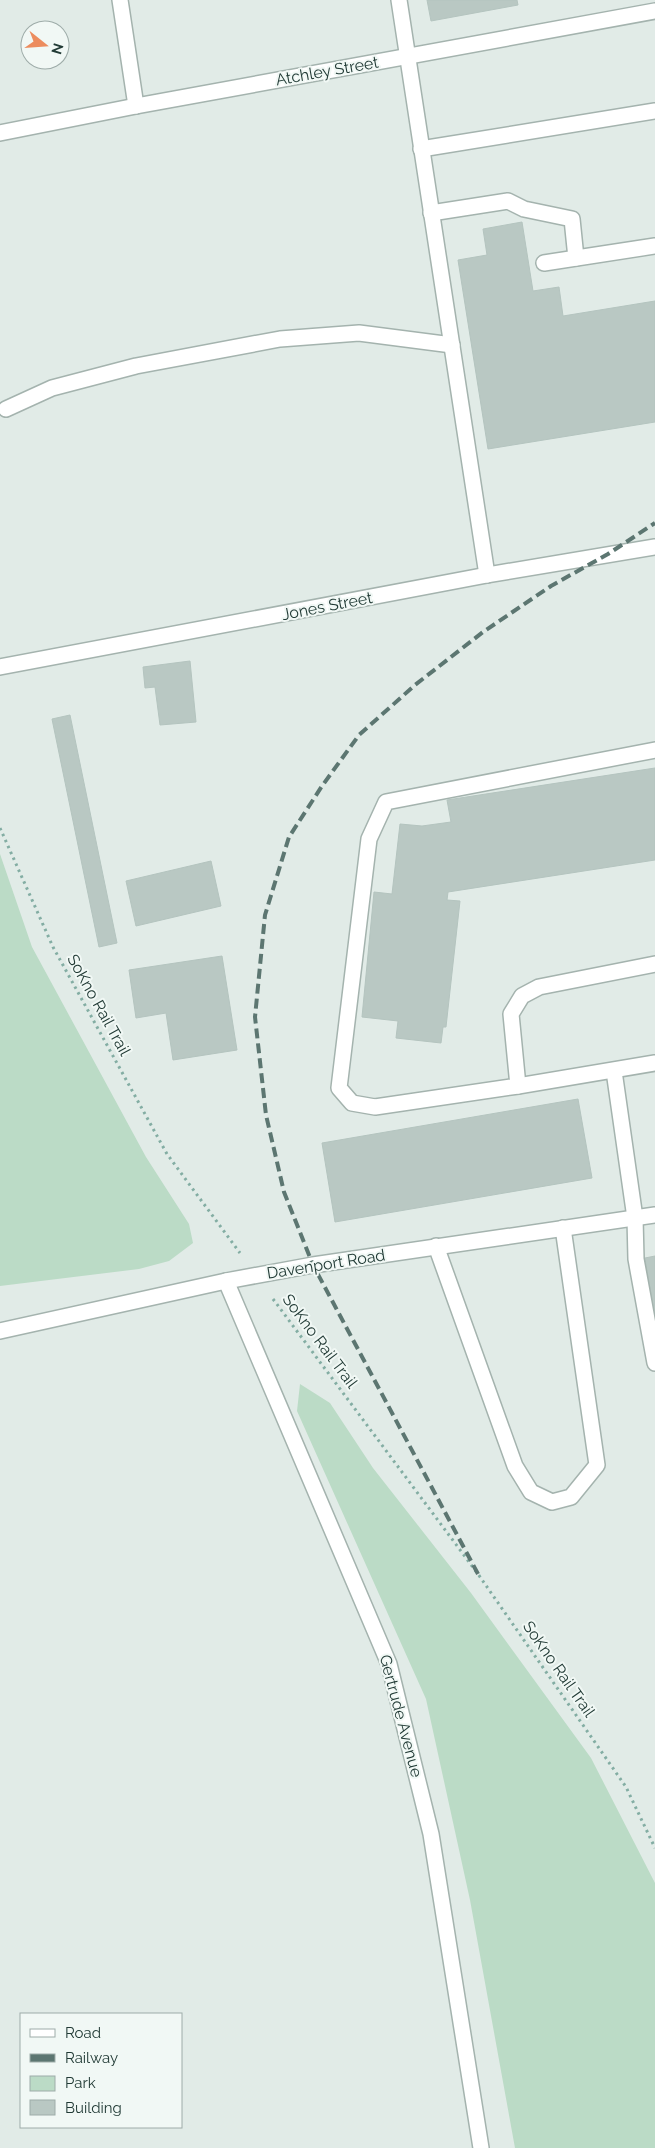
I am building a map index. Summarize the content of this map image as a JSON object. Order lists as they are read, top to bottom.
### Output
{
  "streets": {
    "street": [
      "Atchley Street",
      "Jones Street",
      "Davenport Road",
      "Gertrude Avenue"
    ],
    "path": ["SoKno Rail Trail"]
  },
  "crossings": [
    ["SoKno Rail Trail", "Davenport Road"],
    ["Davenport Road", "Gertrude Avenue"]
  ],
  "legend": [
    "Road",
    "Railway",
    "Park",
    "Building"
  ],
  "north": "right"
}
